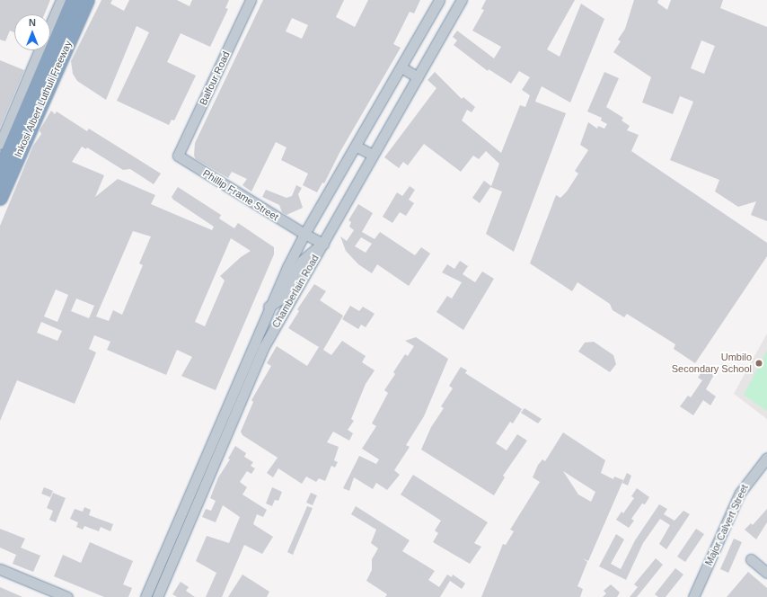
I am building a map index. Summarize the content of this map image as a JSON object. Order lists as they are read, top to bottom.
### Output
{
  "streets": {
    "highway": ["Inkosi Albert Luthuli Freeway"],
    "street": [
      "Balfour Road",
      "Phillip Frame Street",
      "Chamberlain Road",
      "Major Calvert Street"
    ]
  },
  "crossings": [
    ["Balfour Road", "Phillip Frame Street"],
    ["Phillip Frame Street", "Chamberlain Road"]
  ],
  "places": ["Umbilo Secondary School"],
  "north": "top"
}
